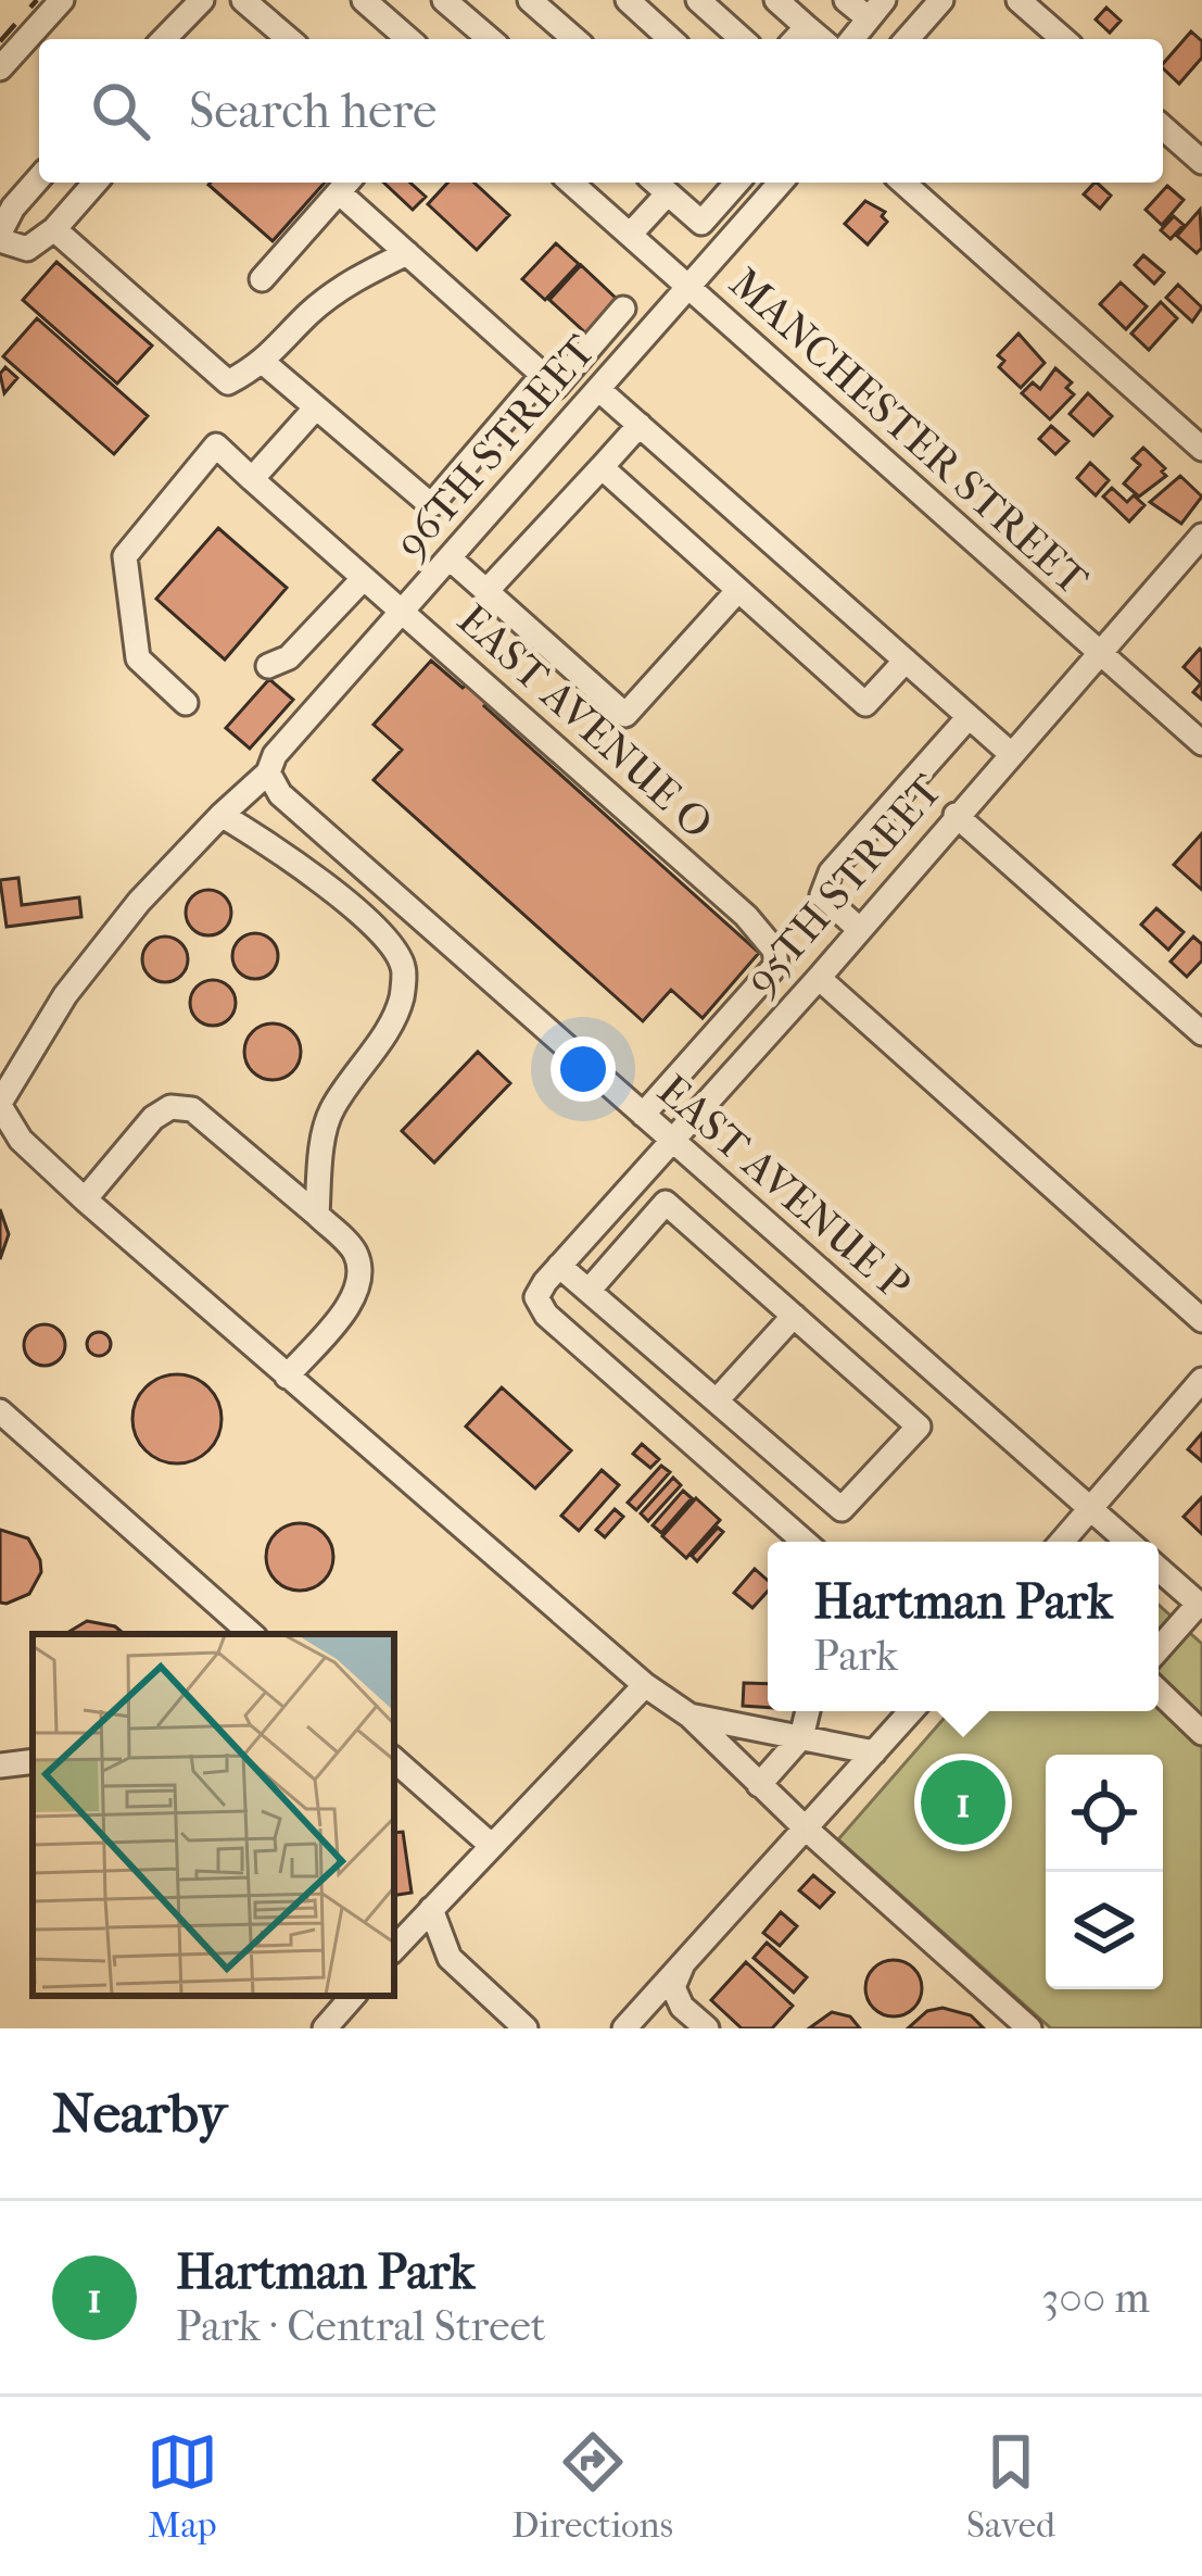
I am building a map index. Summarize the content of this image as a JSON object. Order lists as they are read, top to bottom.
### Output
{
  "streets": {
    "street": [
      "MANCHESTER STREET",
      "96TH STREET",
      "EAST AVENUE O",
      "95TH STREET",
      "EAST AVENUE P"
    ]
  },
  "crossings": [
    ["MANCHESTER STREET", "96TH STREET"],
    ["MANCHESTER STREET", "95TH STREET"],
    ["96TH STREET", "EAST AVENUE O"],
    ["96TH STREET", "EAST AVENUE P"],
    ["95TH STREET", "EAST AVENUE P"]
  ],
  "page": {
    "search": "Search here",
    "popup": ["Hartman Park", "Park"],
    "pins": "1",
    "heading": "Nearby",
    "list": [
      {
        "mark": "1",
        "name": "Hartman Park",
        "note": "Park · Central Street",
        "value": "300 m"
      }
    ],
    "nav": ["Map", "Directions", "Saved"]
  }
}
